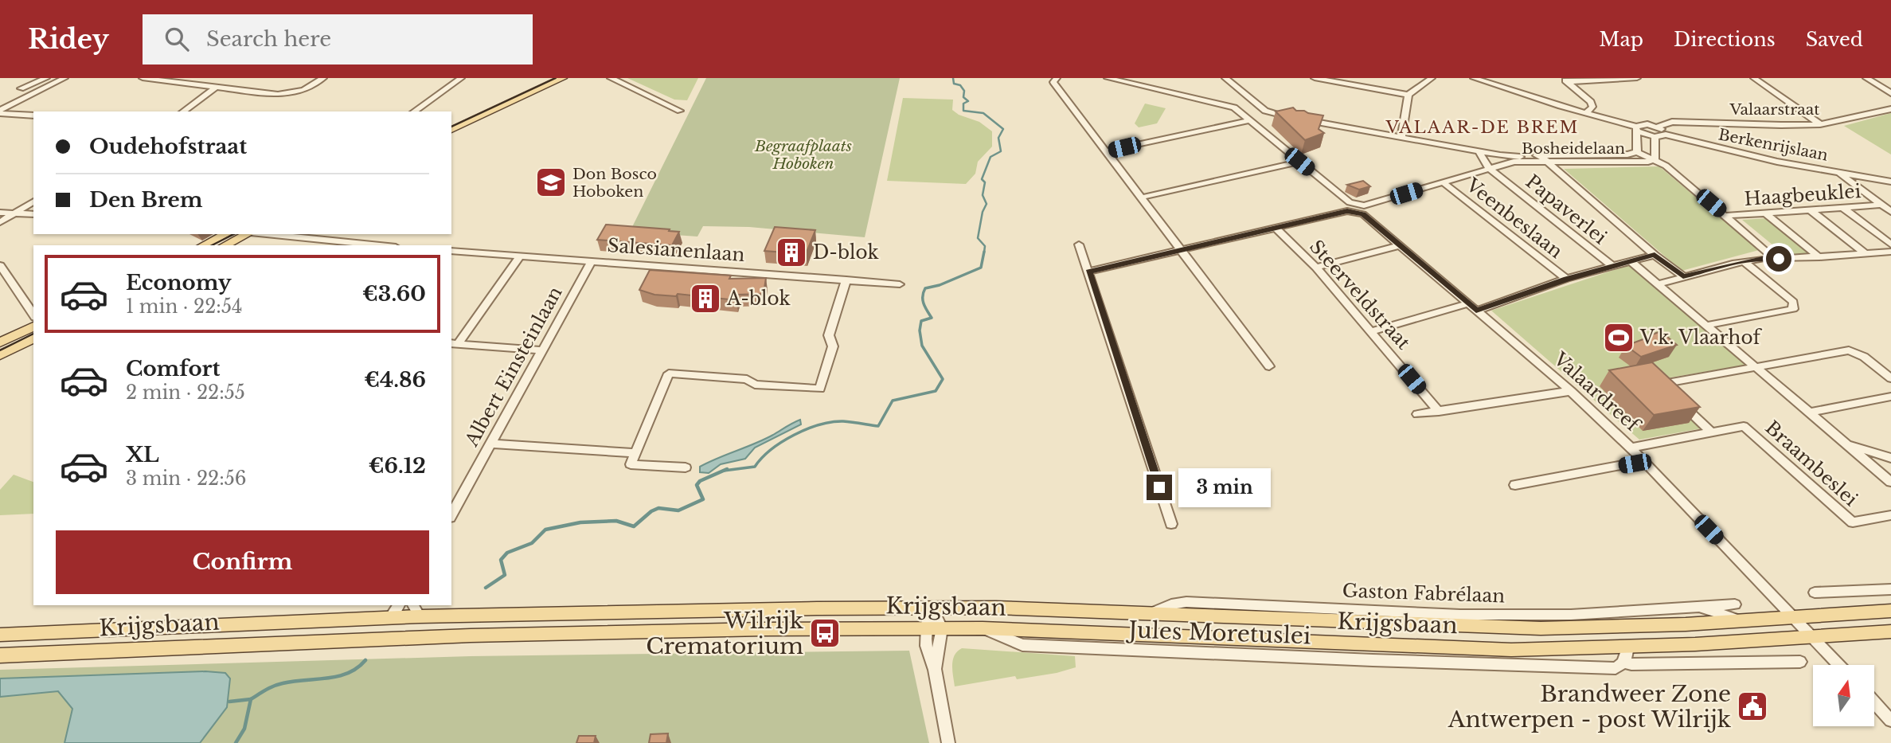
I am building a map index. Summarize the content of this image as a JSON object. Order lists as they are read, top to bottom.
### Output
{
  "streets": {
    "main road": ["Krijgsbaan"],
    "street": [
      "Valaarstraat",
      "Berkenrijslaan",
      "Bosheidelaan",
      "Haagbeuklei",
      "Papaverlei",
      "Veenbeslaan",
      "Salesianenlaan",
      "Steerveldstraat",
      "Albert Einsteinlaan",
      "Valaardreef",
      "Braambeslei",
      "Gaston Fabrélaan",
      "Jules Moretuslei"
    ]
  },
  "crossings": [
    ["Bosheidelaan", "Papaverlei"],
    ["Bosheidelaan", "Veenbeslaan"],
    ["Bosheidelaan", "Steerveldstraat"],
    ["Bosheidelaan", "Valaardreef"],
    ["Salesianenlaan", "Albert Einsteinlaan"],
    ["Valaardreef", "Krijgsbaan"],
    ["Gaston Fabrélaan", "Krijgsbaan"],
    ["Krijgsbaan", "Jules Moretuslei"]
  ],
  "districts": ["VALAAR-DE BREM"],
  "parks": ["Begraafplaats Hoboken"],
  "places": {
    "school or university": ["Don Bosco Hoboken"],
    "building": ["D-blok", "A-blok"],
    "sports": ["V.k. Vlaarhof"],
    "bus stop": ["Wilrijk Crematorium"],
    "public building": ["Brandweer Zone Antwerpen - post Wilrijk"]
  },
  "north": "top",
  "page": {
    "header": "Ridey",
    "search": "Search here",
    "nav": ["Map", "Directions", "Saved"],
    "banner": ["Oudehofstraat", "Den Brem"],
    "list": [
      {
        "name": "Economy",
        "note": "1 min · 22:54",
        "value": "€3.60"
      },
      {
        "name": "Comfort",
        "note": "2 min · 22:55",
        "value": "€4.86"
      },
      {
        "name": "XL",
        "note": "3 min · 22:56",
        "value": "€6.12"
      }
    ],
    "bubble": "3 min",
    "buttons": "Confirm"
  }
}
